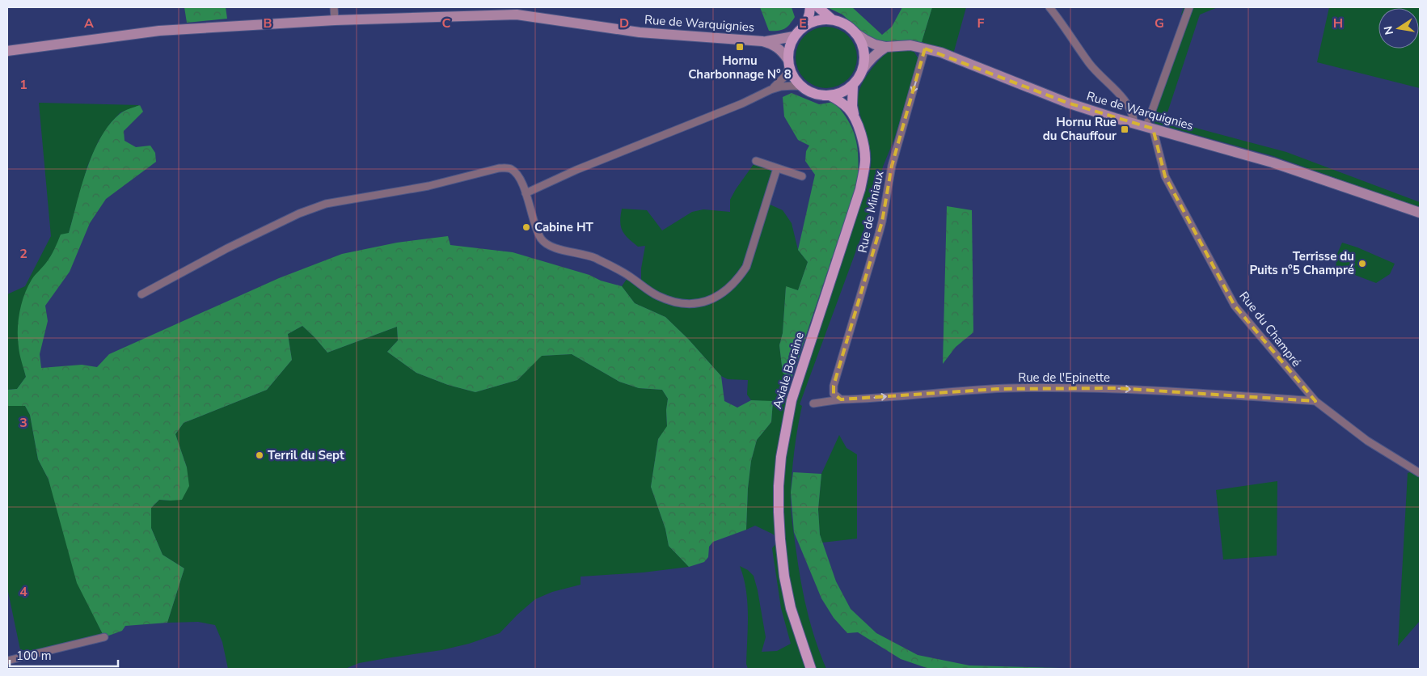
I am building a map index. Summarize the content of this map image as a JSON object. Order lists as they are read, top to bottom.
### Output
{
  "streets": {
    "main road": ["Axiale Boraine"],
    "street": [
      "Rue de Warquignies",
      "Rue de Miniaux",
      "Rue du Champré",
      "Rue de l'Epinette"
    ]
  },
  "crossings": [
    ["Rue de Warquignies", "Rue de Miniaux"],
    ["Rue de Warquignies", "Rue du Champré"],
    ["Rue de Warquignies", "Axiale Boraine"],
    ["Rue de Miniaux", "Rue de l'Epinette"],
    ["Rue du Champré", "Rue de l'Epinette"]
  ],
  "one_way": ["Rue de Miniaux", "Rue de l'Epinette"],
  "places": {
    "transit": ["Hornu Charbonnage N° 8", "Hornu Rue du Chauffour"],
    "other": ["Cabine HT", "Terrisse du Puits n°5 Champré", "Terril du Sept"]
  },
  "scale_bar": "100 m",
  "north": "left",
  "grid": {
    "columns": [
      "A",
      "B",
      "C",
      "D",
      "E",
      "F",
      "G",
      "H"
    ],
    "rows": [
      "1",
      "2",
      "3",
      "4"
    ]
  }
}
